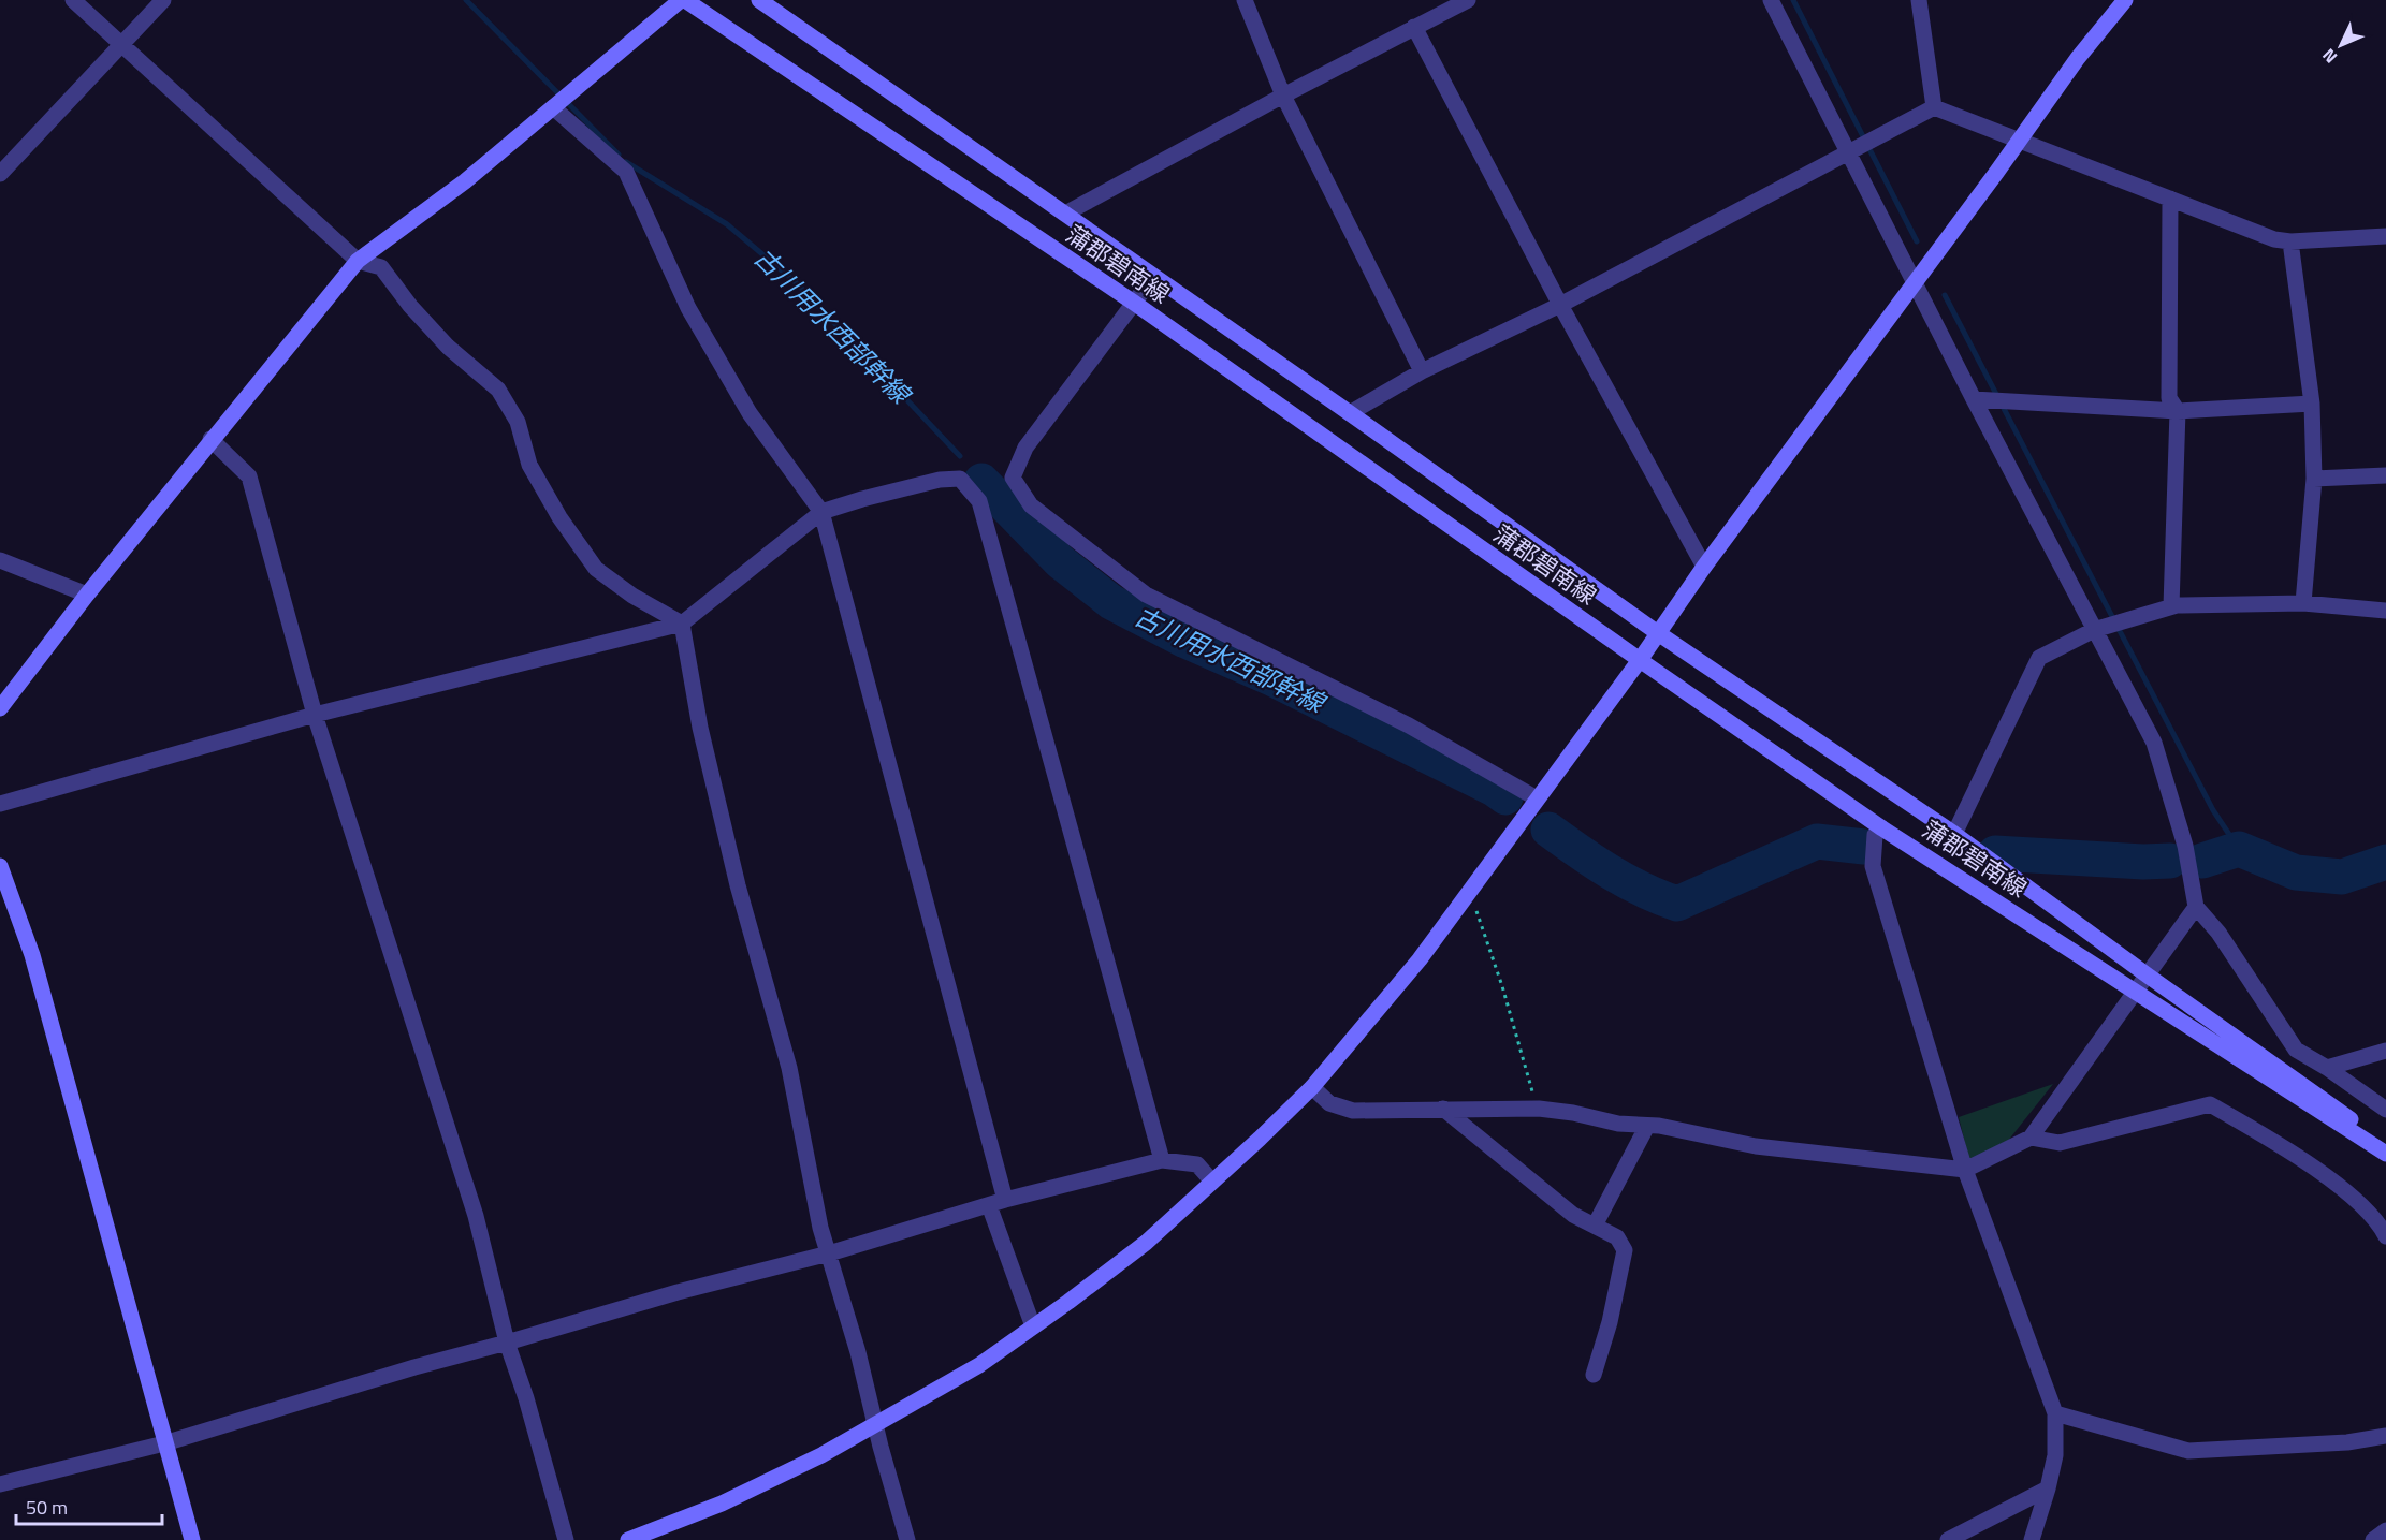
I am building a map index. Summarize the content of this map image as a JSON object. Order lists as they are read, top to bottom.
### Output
{
  "streets": {
    "main road": ["蒲郡碧南線"]
  },
  "water": ["古川用水西部幹線"],
  "scale_bar": "50 m",
  "north": "bottom left"
}
